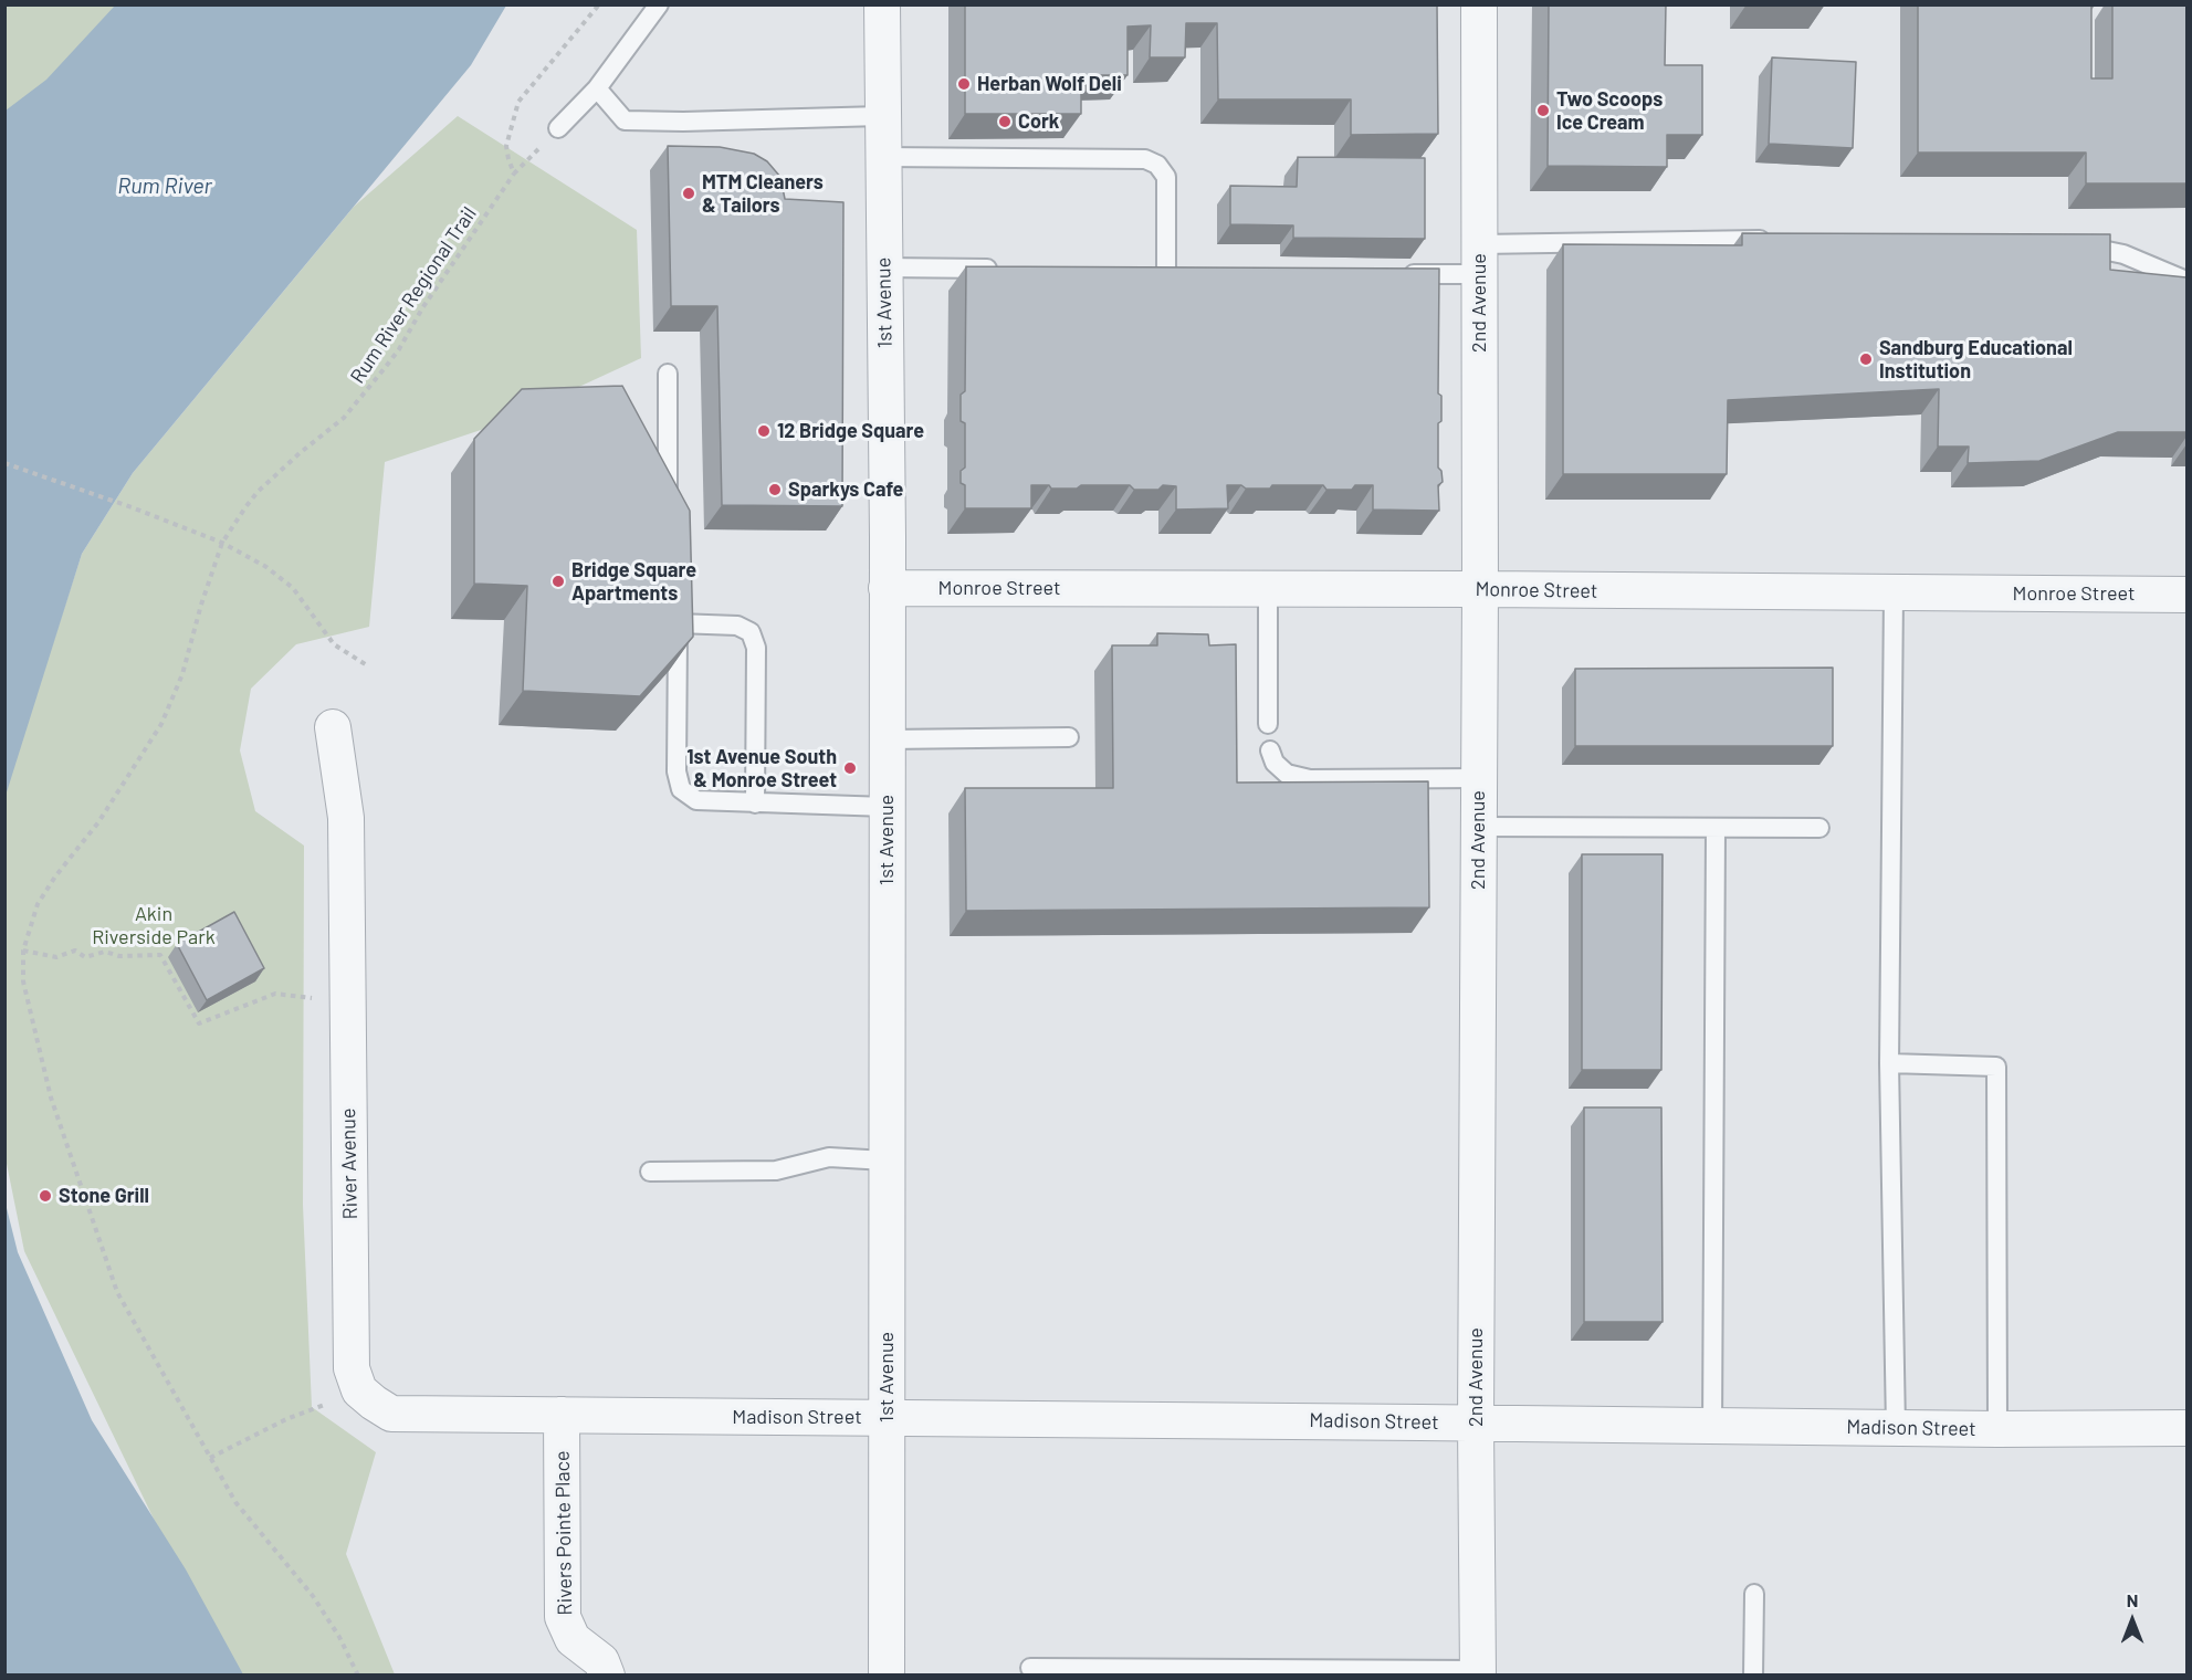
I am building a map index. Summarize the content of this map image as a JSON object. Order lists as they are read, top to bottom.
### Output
{
  "streets": {
    "street": [
      "1st Avenue",
      "2nd Avenue",
      "Monroe Street",
      "River Avenue",
      "Madison Street",
      "Rivers Pointe Place"
    ],
    "path": ["Rum River Regional Trail"]
  },
  "crossings": [
    ["1st Avenue", "Monroe Street"],
    ["1st Avenue", "Madison Street"],
    ["2nd Avenue", "Monroe Street"],
    ["2nd Avenue", "Madison Street"],
    ["Madison Street", "Rivers Pointe Place"]
  ],
  "water": ["Rum River"],
  "parks": ["Akin Riverside Park"],
  "places": [
    "Herban Wolf Deli",
    "Two Scoops Ice Cream",
    "Cork",
    "MTM Cleaners & Tailors",
    "Sandburg Educational Institution",
    "12 Bridge Square",
    "Sparkys Cafe",
    "Bridge Square Apartments",
    "1st Avenue South & Monroe Street",
    "Stone Grill"
  ],
  "north": "top"
}
